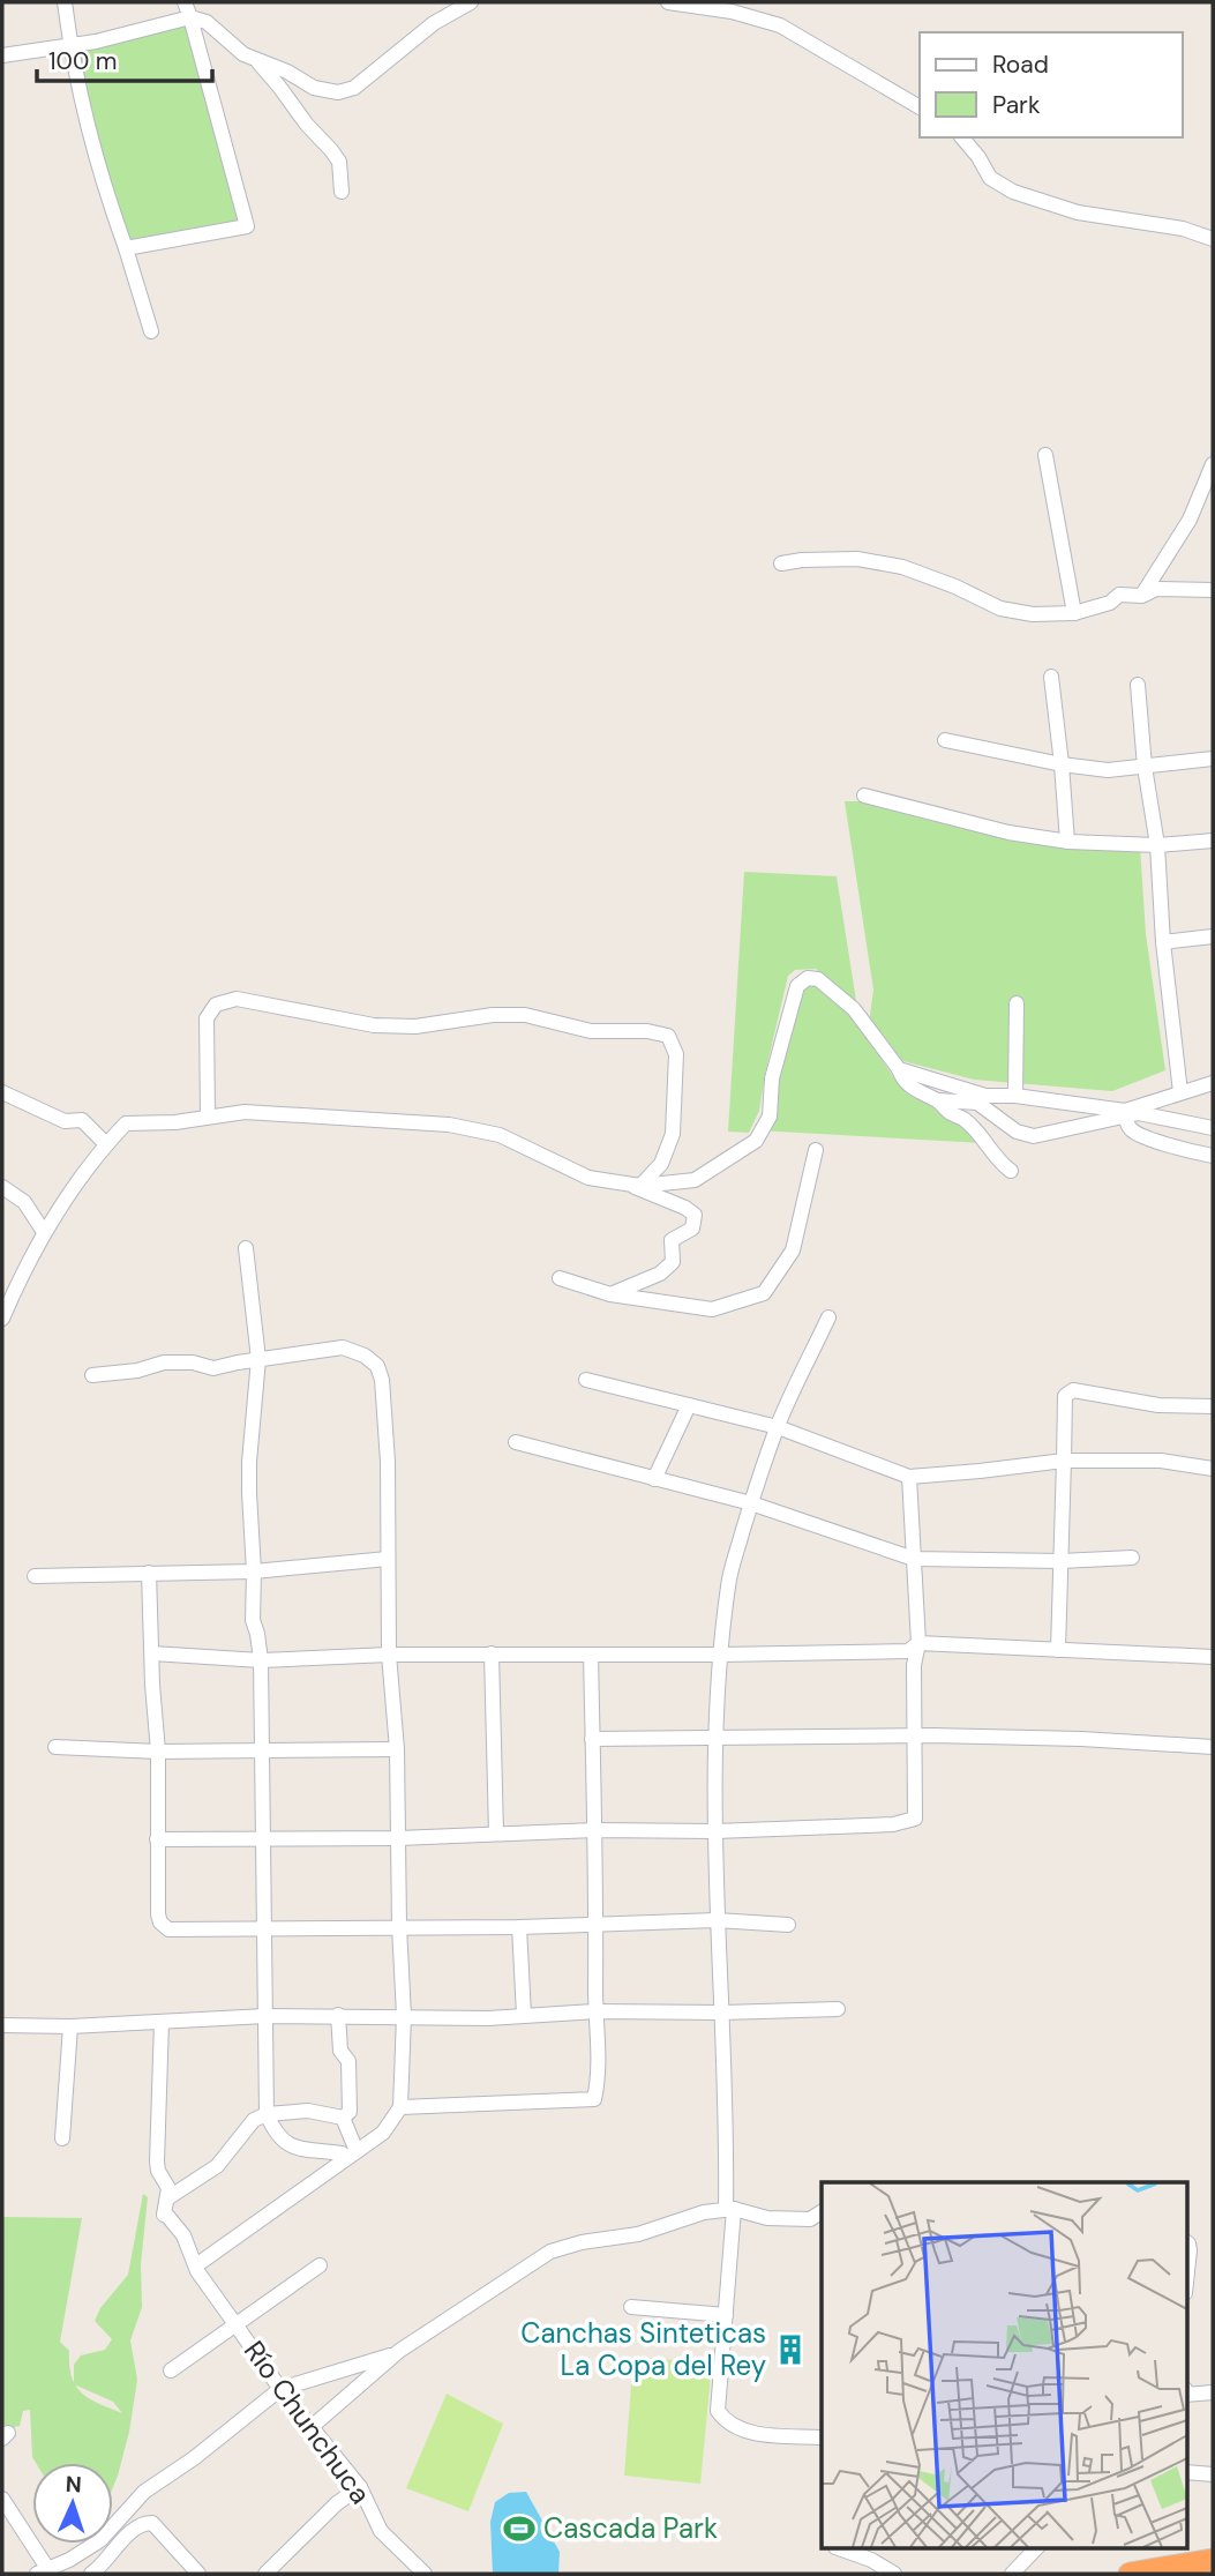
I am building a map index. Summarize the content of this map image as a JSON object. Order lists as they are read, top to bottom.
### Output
{
  "streets": {
    "street": ["Río Chunchuca"]
  },
  "places": {
    "building": ["Canchas Sinteticas La Copa del Rey"],
    "sports": ["Cascada Park"]
  },
  "legend": ["Road", "Park"],
  "scale_bar": "100 m",
  "north": "top"
}
